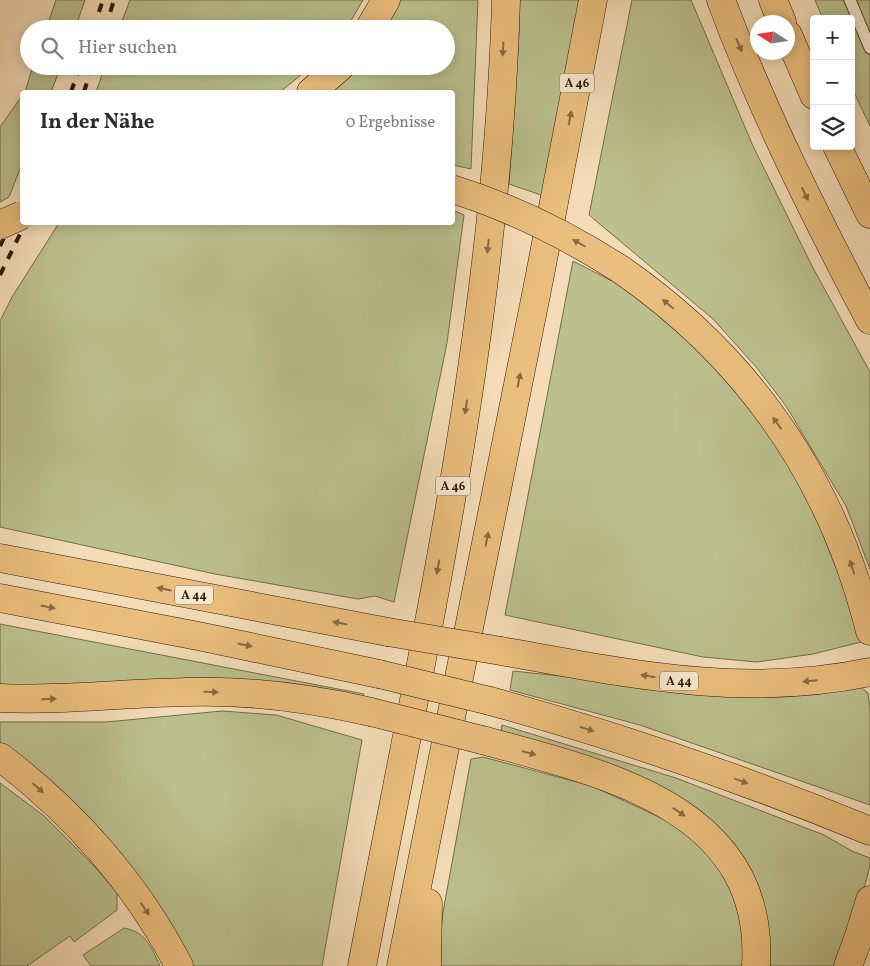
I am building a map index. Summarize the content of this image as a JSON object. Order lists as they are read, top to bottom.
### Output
{
  "streets": {
    "highway": ["A 46", "A 44"]
  },
  "north": "left",
  "page": {
    "map_buttons": ["+", "−"],
    "search": "Hier suchen",
    "heading": ["In der Nähe", "0 Ergebnisse"]
  }
}
